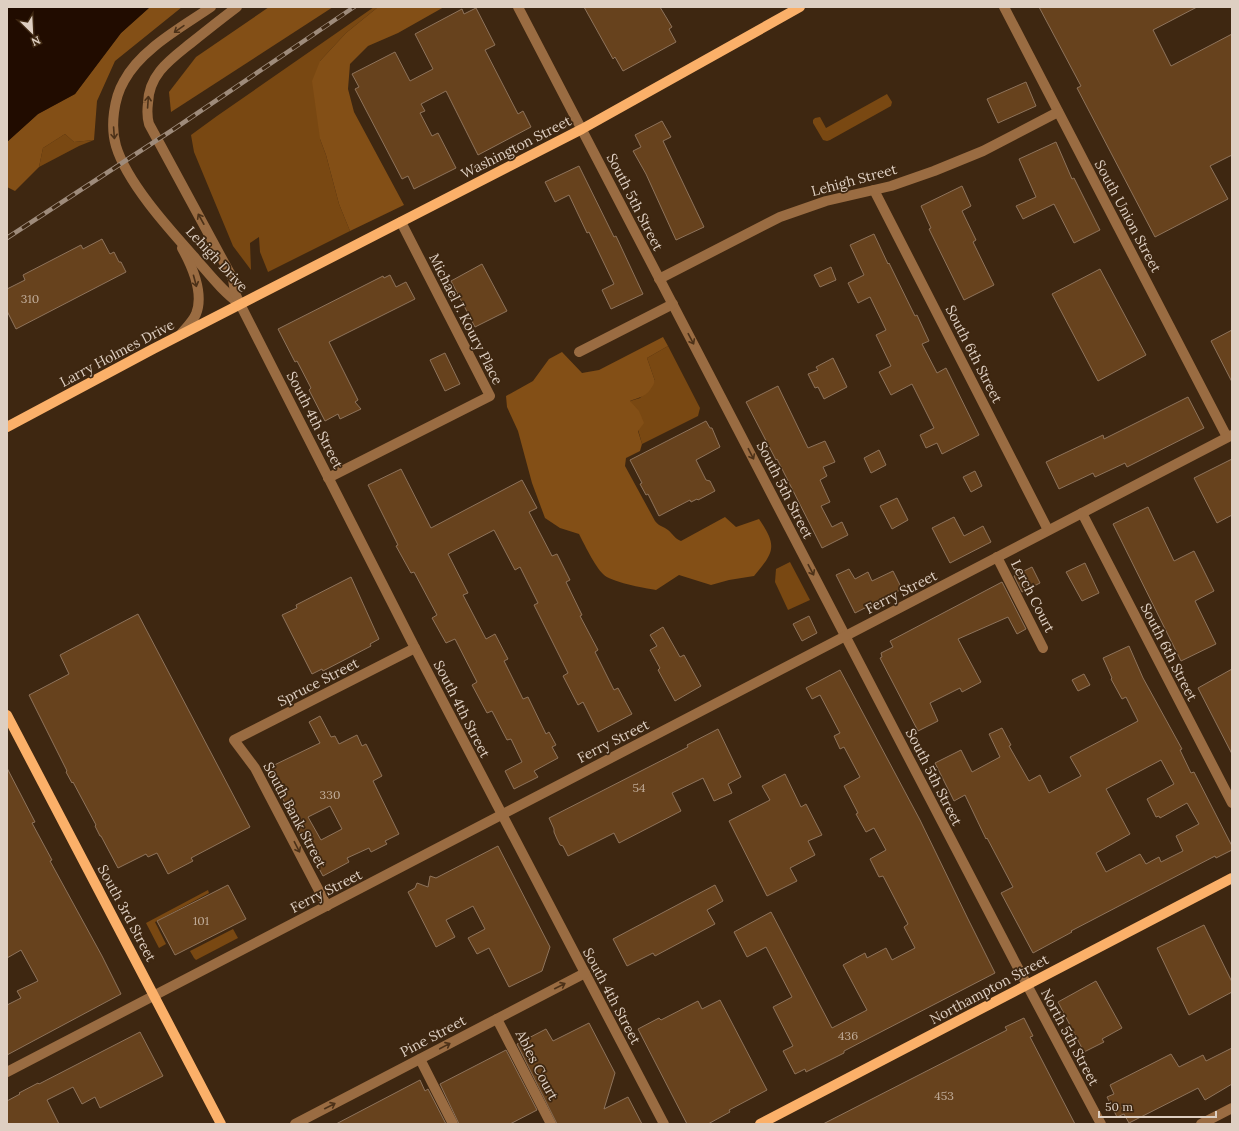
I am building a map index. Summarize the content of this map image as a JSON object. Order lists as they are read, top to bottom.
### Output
{
  "streets": {
    "main road": [
      "Washington Street",
      "Larry Holmes Drive",
      "South 3rd Street",
      "Northampton Street"
    ],
    "street": [
      "Lehigh Street",
      "South 5th Street",
      "South Union Street",
      "Lehigh Drive",
      "Michael J. Koury Place",
      "South 6th Street",
      "South 4th Street",
      "Ferry Street",
      "Lerch Court",
      "Spruce Street",
      "South Bank Street",
      "Pine Street",
      "North 5th Street",
      "Ables Court"
    ]
  },
  "crossings": [
    ["Washington Street", "South 5th Street"],
    ["Washington Street", "Lehigh Drive"],
    ["Washington Street", "Michael J. Koury Place"],
    ["Washington Street", "Larry Holmes Drive"],
    ["Washington Street", "South 4th Street"],
    ["Lehigh Street", "South 5th Street"],
    ["Lehigh Street", "South Union Street"],
    ["Lehigh Street", "South 6th Street"],
    ["South 5th Street", "Ferry Street"],
    ["South 5th Street", "Northampton Street"],
    ["South 5th Street", "North 5th Street"],
    ["South Union Street", "Ferry Street"],
    ["Lehigh Drive", "Larry Holmes Drive"],
    ["Lehigh Drive", "South 4th Street"],
    ["Michael J. Koury Place", "South 4th Street"],
    ["Larry Holmes Drive", "South 4th Street"],
    ["South 6th Street", "Ferry Street"],
    ["South 4th Street", "Ferry Street"],
    ["South 4th Street", "Spruce Street"],
    ["South 4th Street", "Pine Street"],
    ["Ferry Street", "Lerch Court"],
    ["Ferry Street", "South Bank Street"],
    ["Ferry Street", "South 3rd Street"],
    ["Spruce Street", "South Bank Street"],
    ["Northampton Street", "North 5th Street"],
    ["Pine Street", "Ables Court"]
  ],
  "one_way": ["South Bank Street", "Pine Street"],
  "house_numbers": [
    "310",
    "54",
    "330",
    "101",
    "436",
    "453"
  ],
  "scale_bar": "50 m",
  "north": "bottom right"
}
